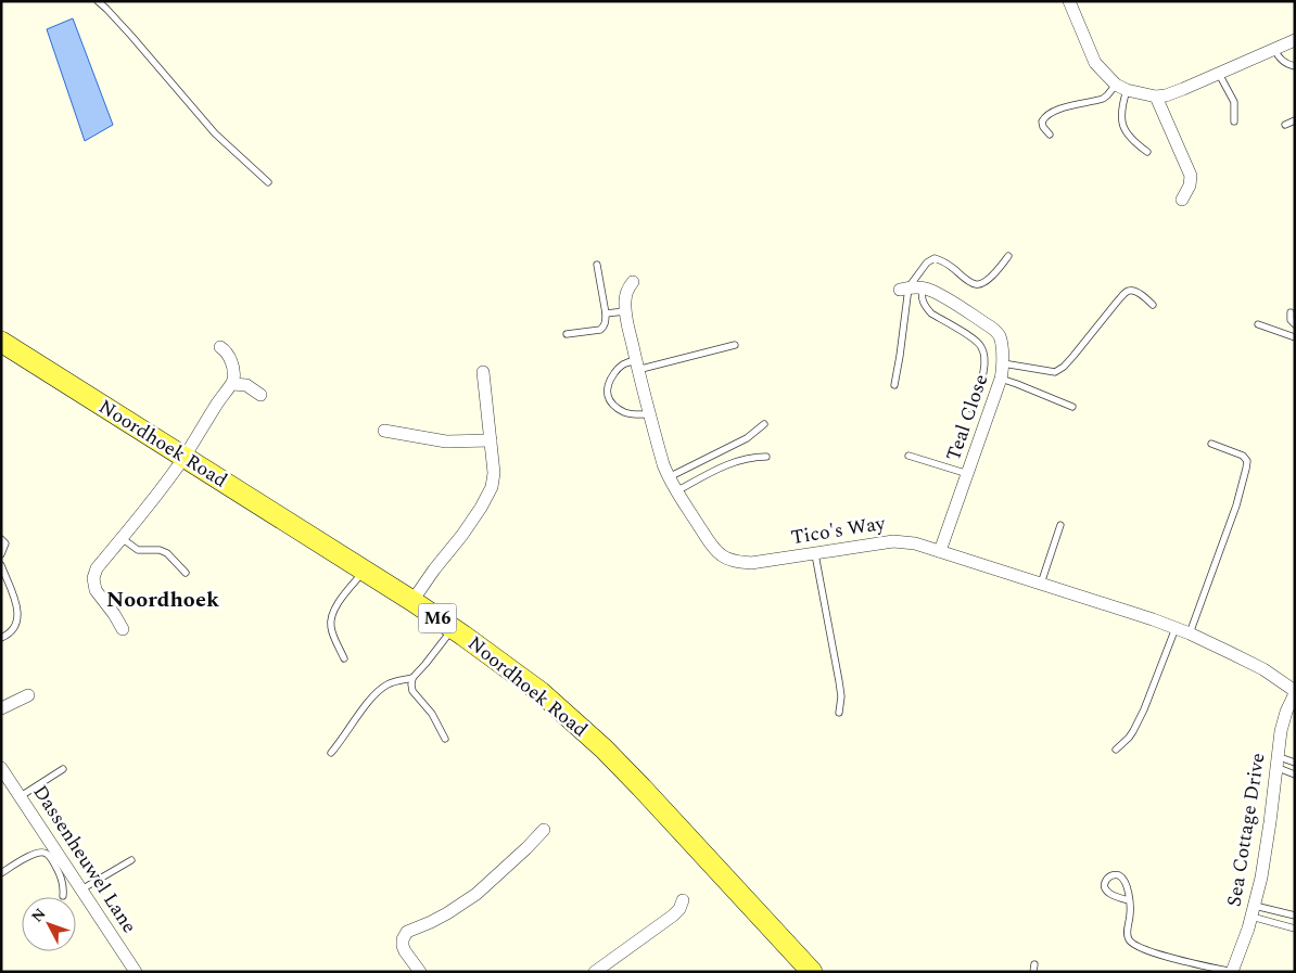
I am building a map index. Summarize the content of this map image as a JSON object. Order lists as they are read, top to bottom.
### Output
{
  "streets": {
    "main road": ["Noordhoek Road", "M6"],
    "street": [
      "Teal Close",
      "Tico's Way",
      "Sea Cottage Drive",
      "Dassenheuwel Lane"
    ]
  },
  "crossings": [
    ["Teal Close", "Tico's Way"],
    ["Tico's Way", "Sea Cottage Drive"]
  ],
  "districts": ["Noordhoek"],
  "north": "top left"
}
